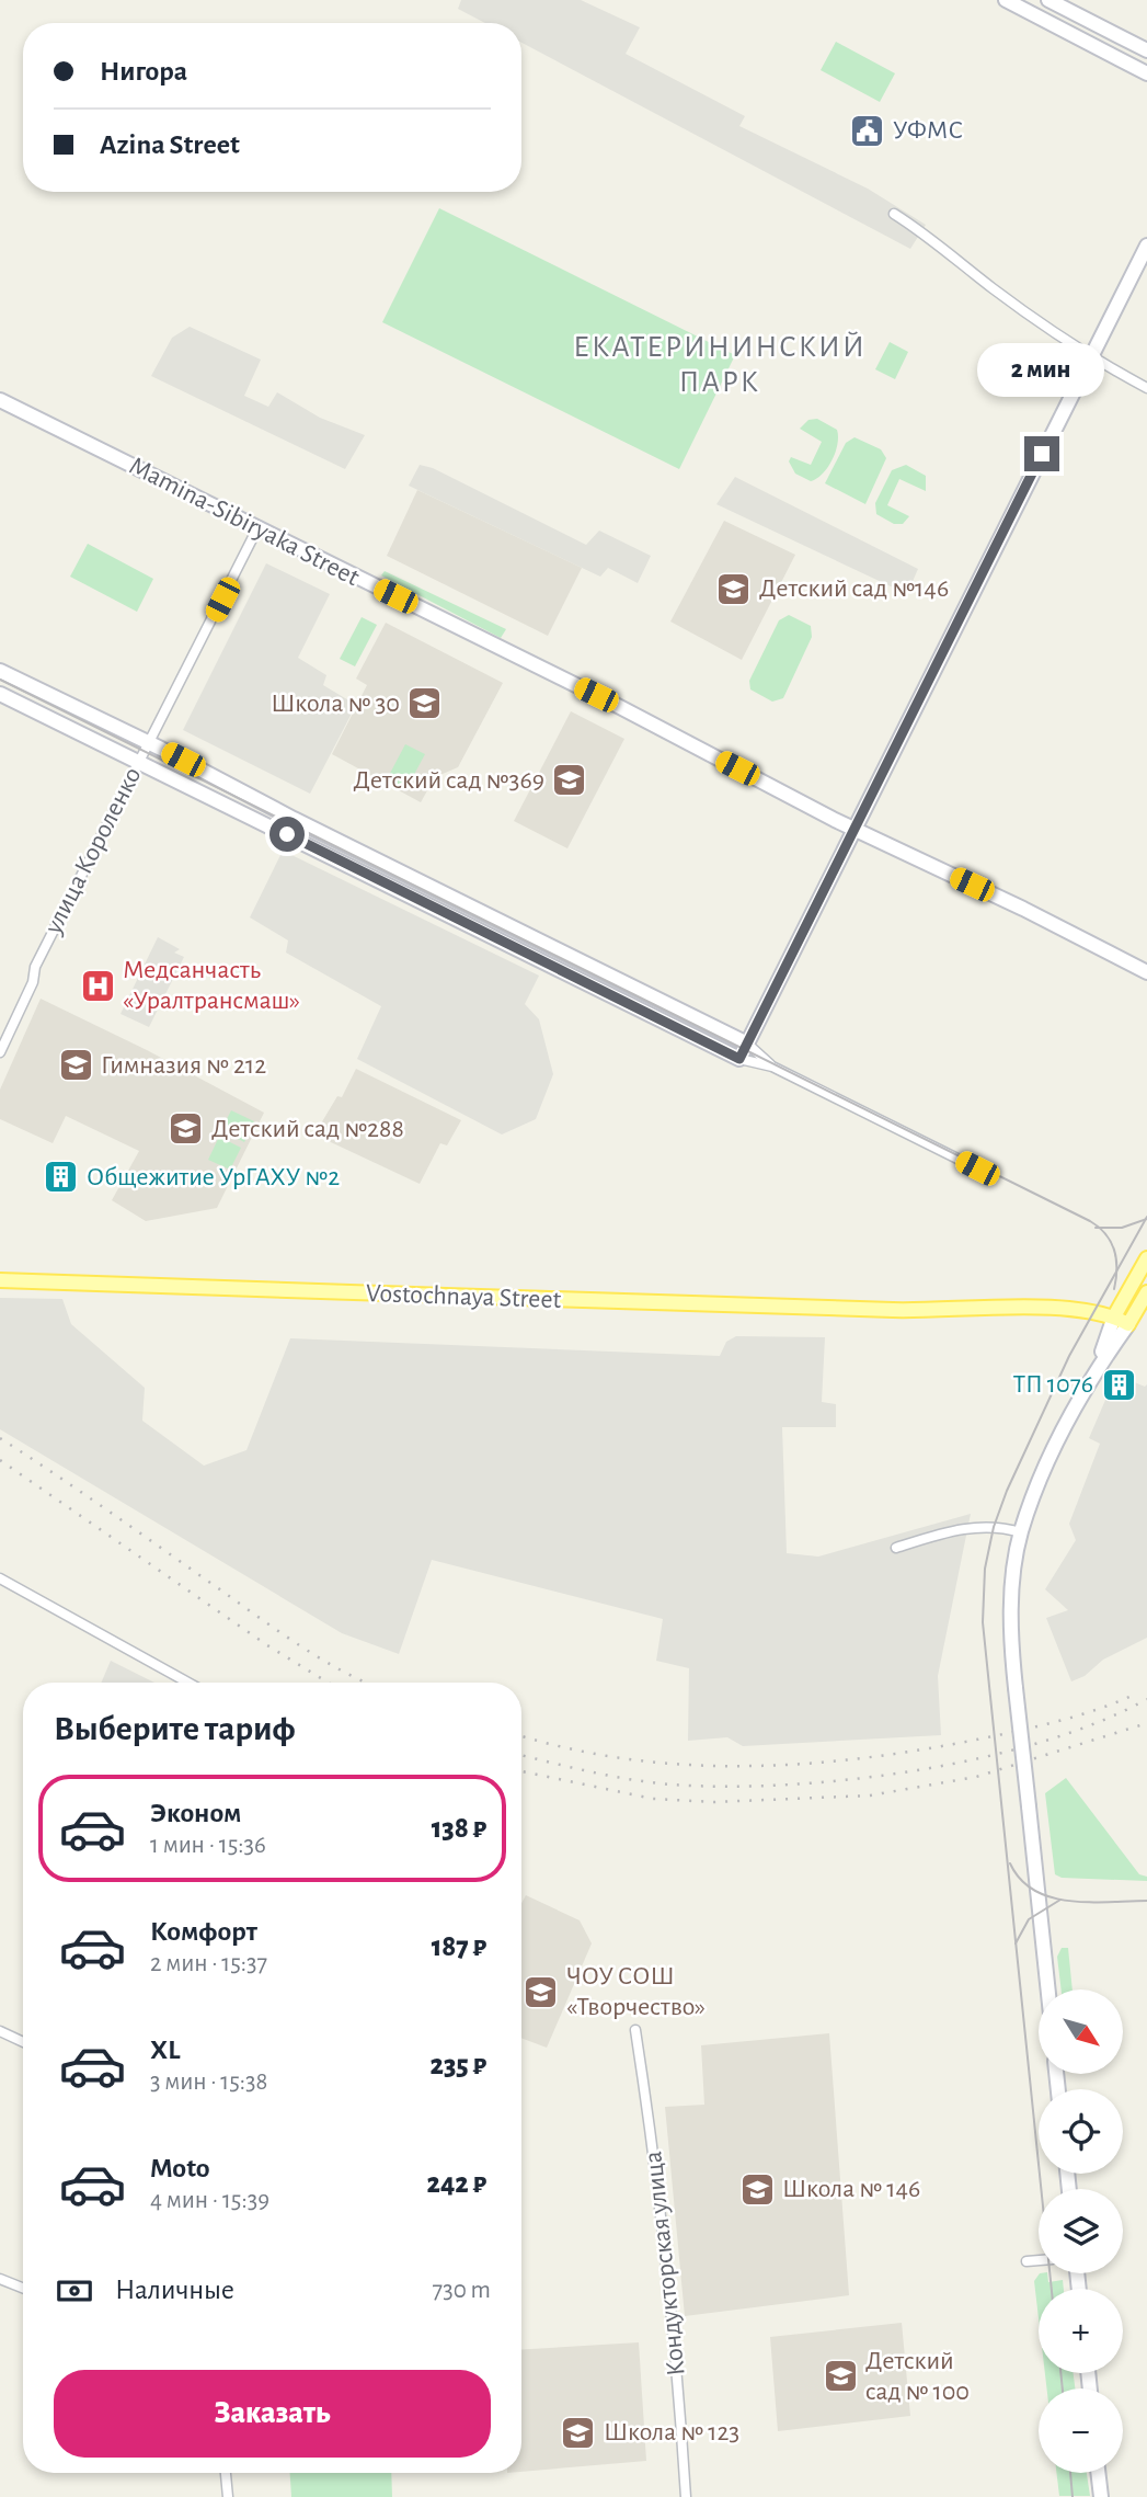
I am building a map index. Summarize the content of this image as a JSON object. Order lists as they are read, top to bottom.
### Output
{
  "streets": {
    "street": ["Mamina-Sibiryaka Street", "улица Короленко", "Кондукторская улица"]
  },
  "crossings": [
    ["Mamina-Sibiryaka Street", "улица Короленко"]
  ],
  "districts": ["ЕКАТЕРИНИНСКИЙ ПАРК"],
  "places": {
    "public building": ["УФМС"],
    "school or university": [
      "Детский сад №146",
      "Школа № 30",
      "Детский сад №369",
      "Гимназия № 212",
      "Детский сад №288",
      "ЧОУ СОШ «Творчество»",
      "Школа № 146",
      "Детский сад № 100",
      "Школа № 123"
    ],
    "hospital": ["Медсанчасть «Уралтрансмаш»"],
    "building": ["Общежитие УрГАХУ №2", "ТП 1076"]
  },
  "north": "bottom right",
  "page": {
    "banner": ["Нигора", "Azina Street"],
    "bubble": "2 мин",
    "heading": "Выберите тариф",
    "list": [
      {
        "name": "Эконом",
        "note": "1 мин · 15:36",
        "value": "138 ₽"
      },
      {
        "name": "Комфорт",
        "note": "2 мин · 15:37",
        "value": "187 ₽"
      },
      {
        "name": "XL",
        "note": "3 мин · 15:38",
        "value": "235 ₽"
      },
      {
        "name": "Moto",
        "note": "4 мин · 15:39",
        "value": "242 ₽"
      }
    ],
    "map_buttons": ["+", "−"],
    "pay": ["Наличные", "730 m"],
    "buttons": "Заказать"
  }
}
